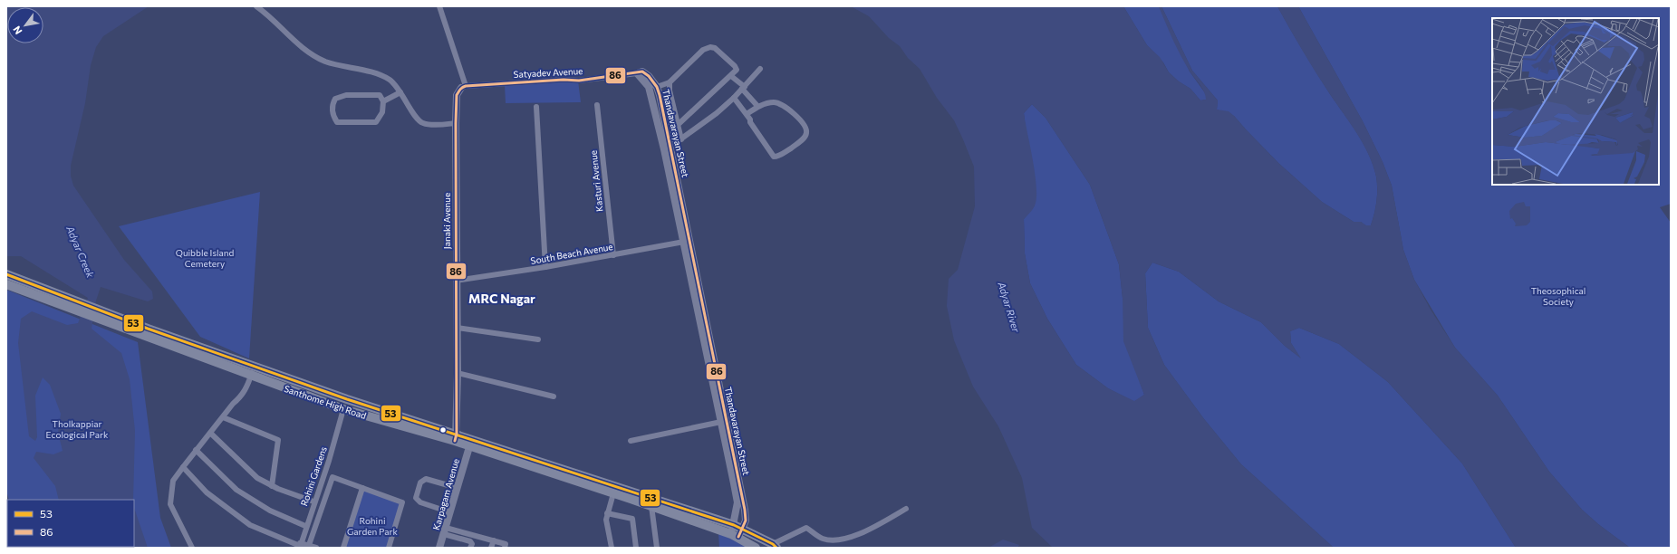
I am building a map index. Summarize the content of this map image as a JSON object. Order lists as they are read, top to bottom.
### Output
{
  "streets": {
    "main road": ["Santhome High Road"],
    "street": [
      "Satyadev Avenue",
      "Thandavarayan Street",
      "Kasturi Avenue",
      "Janaki Avenue",
      "South Beach Avenue",
      "Rohini Gardens",
      "Karpagam Avenue"
    ]
  },
  "crossings": [
    ["Satyadev Avenue", "Thandavarayan Street"],
    ["Satyadev Avenue", "Janaki Avenue"],
    ["Thandavarayan Street", "South Beach Avenue"],
    ["Thandavarayan Street", "Santhome High Road"],
    ["Kasturi Avenue", "South Beach Avenue"],
    ["Janaki Avenue", "South Beach Avenue"],
    ["Janaki Avenue", "Santhome High Road"],
    ["Santhome High Road", "Rohini Gardens"],
    ["Santhome High Road", "Karpagam Avenue"]
  ],
  "districts": ["MRC Nagar"],
  "water": ["Adyar Creek", "Adyar River"],
  "parks": [
    "Quibble Island Cemetery",
    "Theosophical Society",
    "Tholkappiar Ecological Park",
    "Rohini Garden Park"
  ],
  "lines": ["transit line 86", "transit line 53"],
  "legend": ["53", "86"],
  "north": "bottom left"
}
